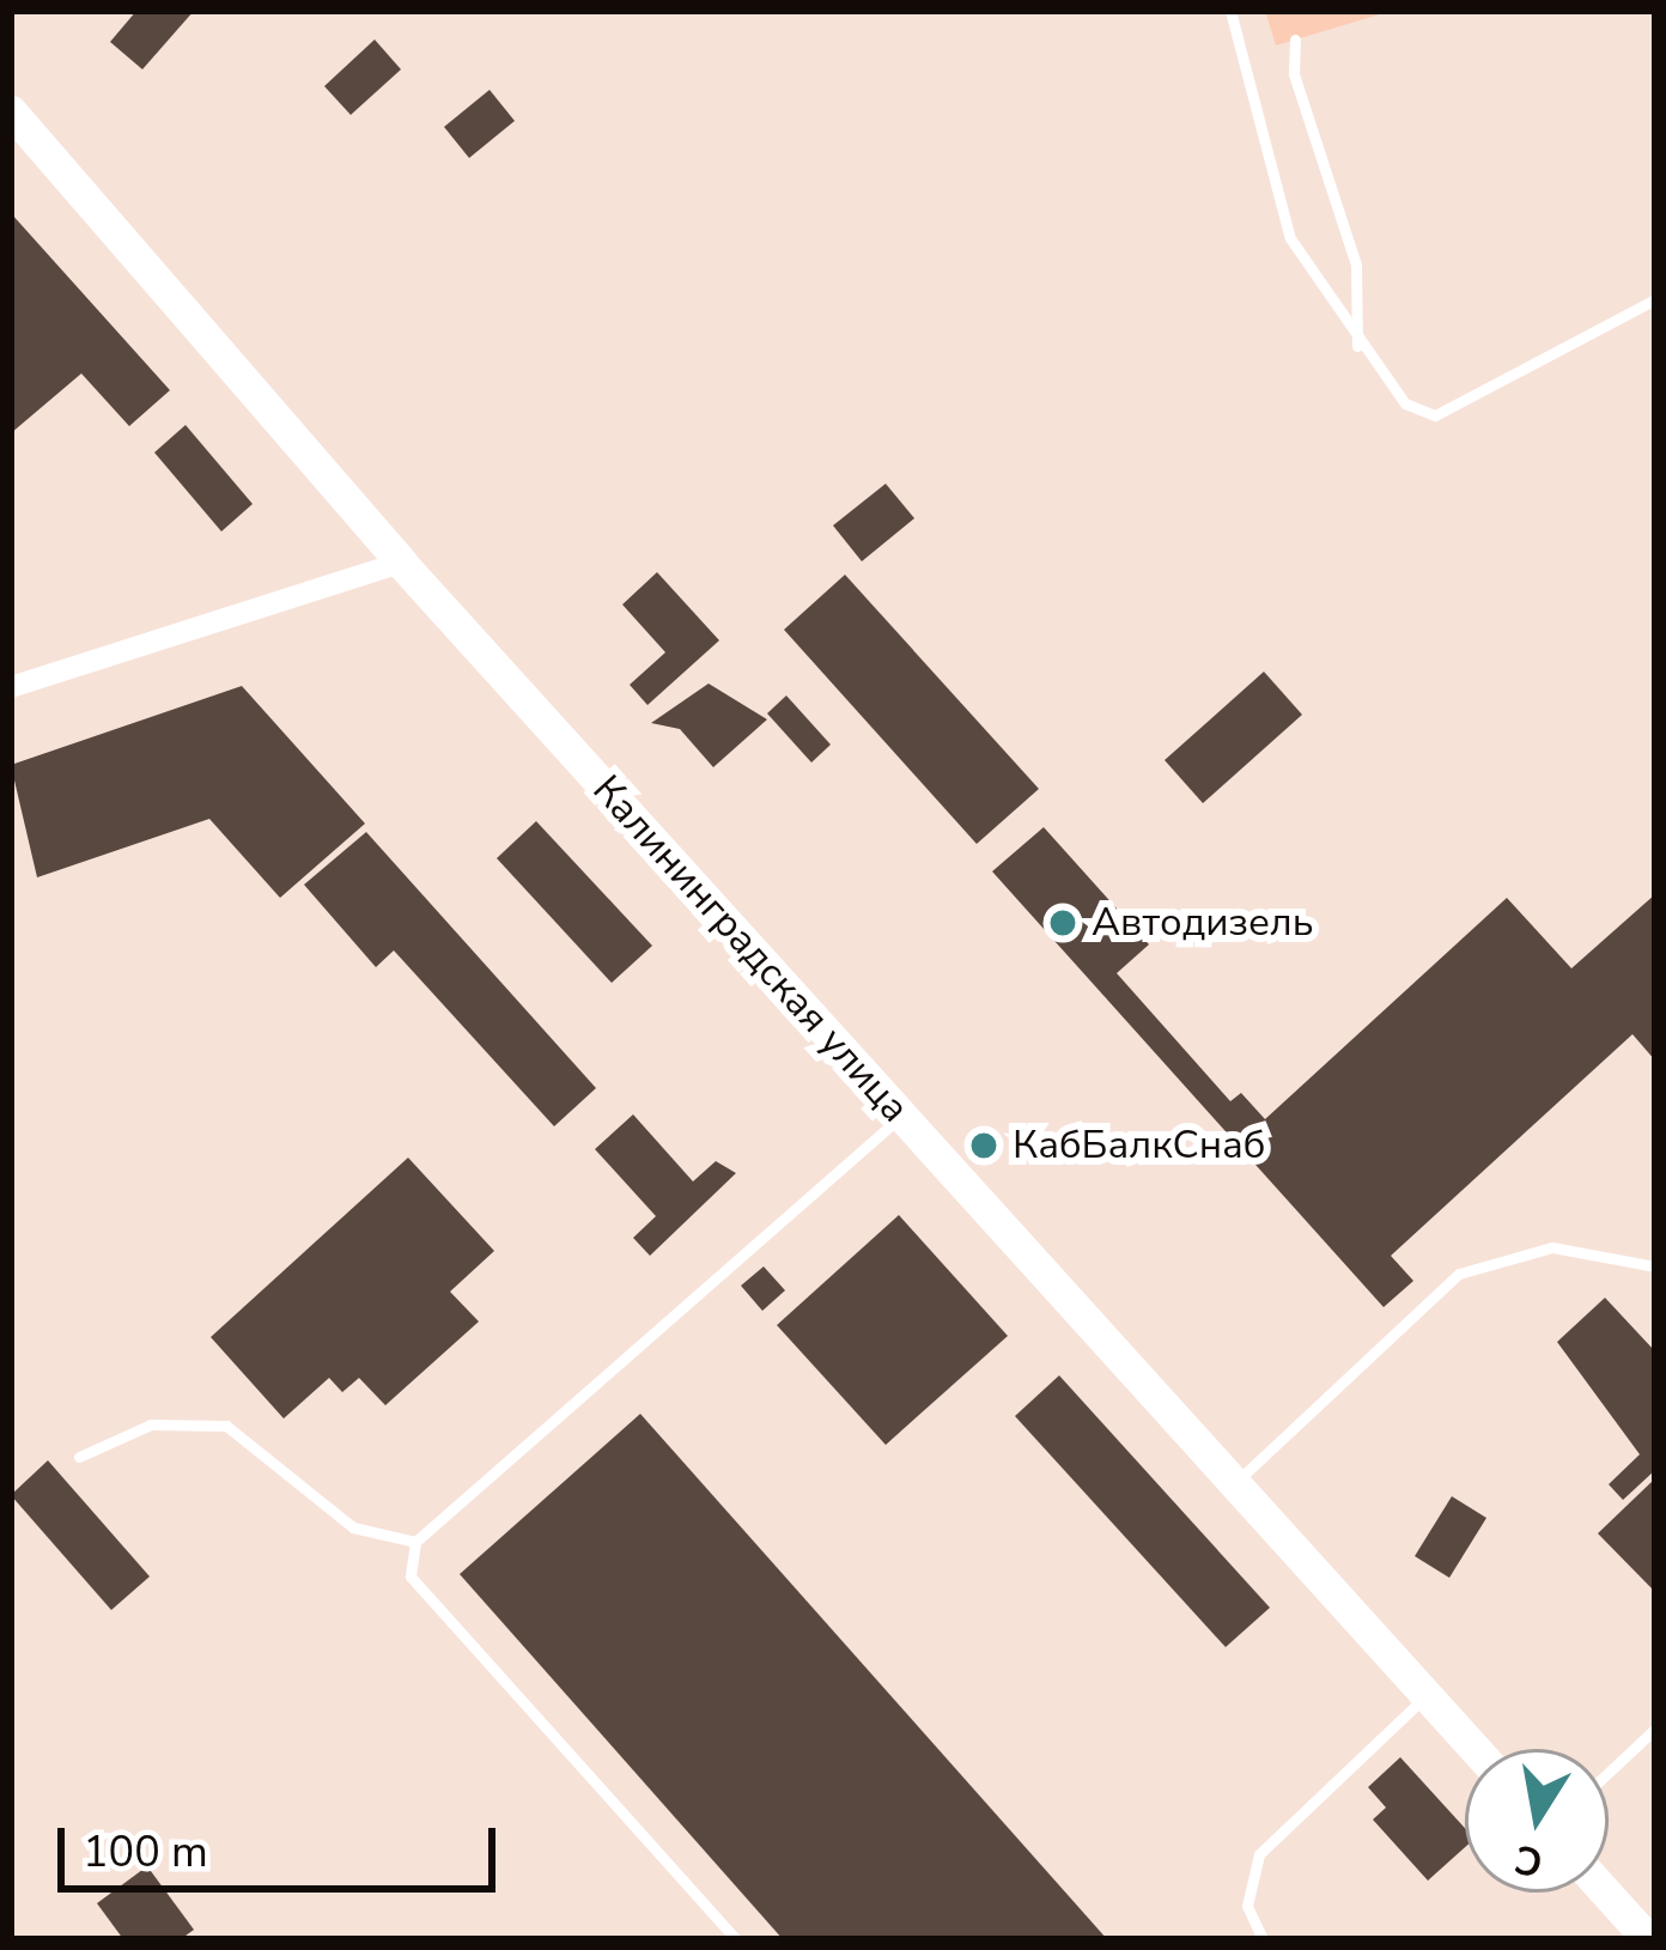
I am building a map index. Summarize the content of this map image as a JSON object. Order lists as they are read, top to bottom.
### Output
{
  "streets": {
    "street": ["Калининградская улица"]
  },
  "places": ["Автодизель", "КабБалкСнаб"],
  "scale_bar": "100 m",
  "north": "bottom"
}
